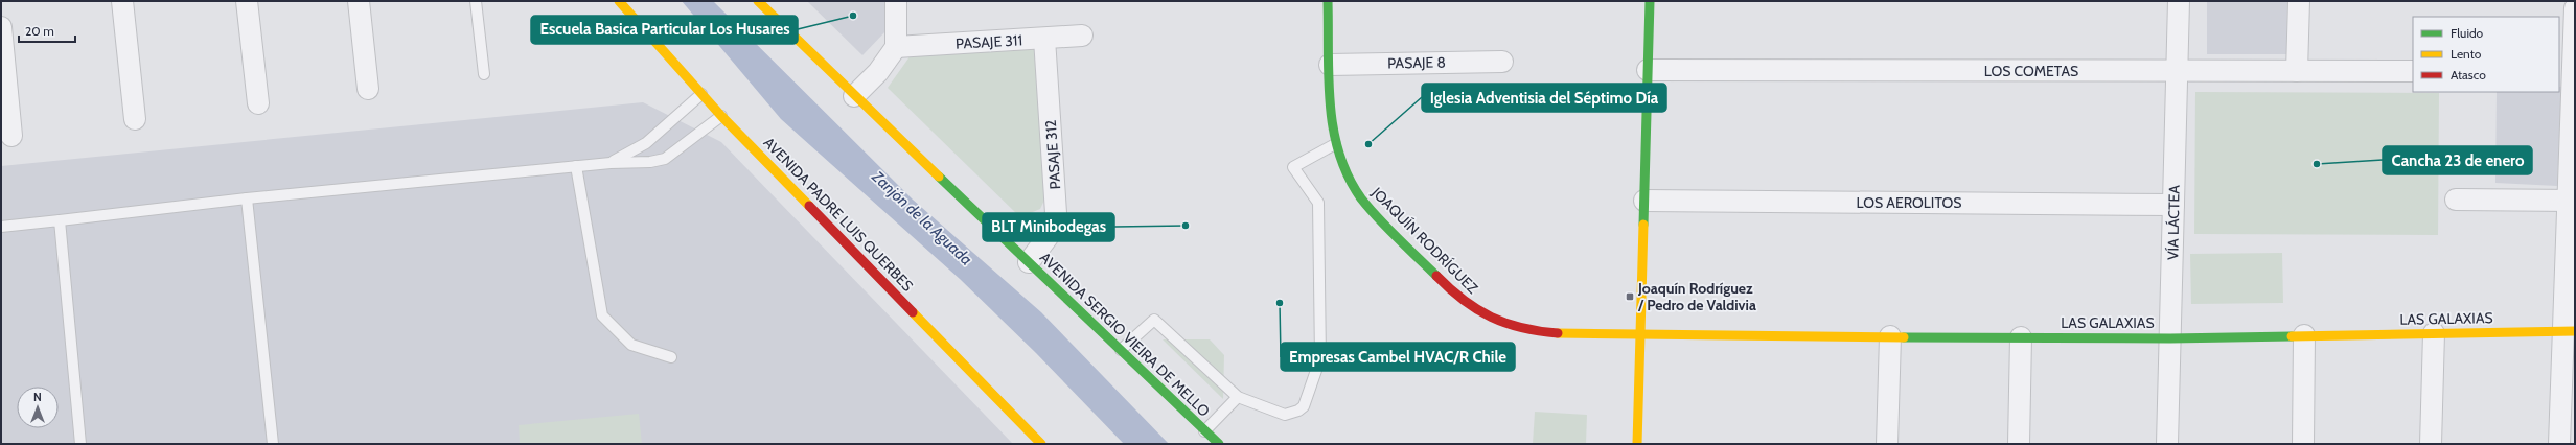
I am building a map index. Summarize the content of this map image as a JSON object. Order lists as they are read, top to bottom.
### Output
{
  "streets": {
    "main road": [
      "AVENIDA PADRE LUIS QUERBES",
      "JOAQUÍN RODRÍGUEZ",
      "LAS GALAXIAS",
      "AVENIDA SERGIO VIEIRA DE MELLO"
    ],
    "street": [
      "PASAJE 311",
      "PASAJE 8",
      "LOS COMETAS",
      "PASAJE 312",
      "LOS AEROLITOS",
      "VÍA LÁCTEA"
    ]
  },
  "crossings": [
    ["PASAJE 311", "PASAJE 312"],
    ["PASAJE 8", "JOAQUÍN RODRÍGUEZ"],
    ["LOS COMETAS", "VÍA LÁCTEA"],
    ["PASAJE 312", "AVENIDA SERGIO VIEIRA DE MELLO"],
    ["LOS AEROLITOS", "VÍA LÁCTEA"],
    ["VÍA LÁCTEA", "LAS GALAXIAS"],
    ["JOAQUÍN RODRÍGUEZ", "LAS GALAXIAS"]
  ],
  "water": ["Zanjón de la Aguada"],
  "places": {
    "other": [
      "Escuela Basica Particular Los Husares",
      "Iglesia Adventisia del Séptimo Día",
      "Cancha 23 de enero",
      "BLT Minibodegas",
      "Empresas Cambel HVAC/R Chile"
    ],
    "transit": ["Joaquín Rodríguez / Pedro de Valdivia"]
  },
  "legend": ["Fluido", "Lento", "Atasco"],
  "scale_bar": "20 m",
  "north": "top"
}
